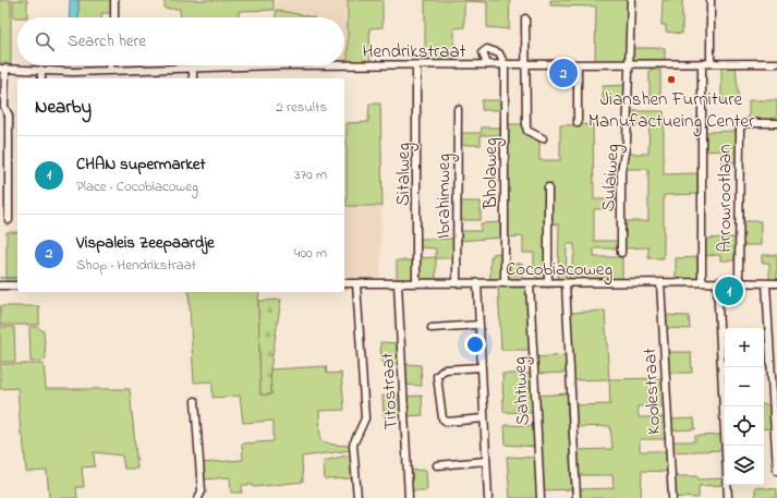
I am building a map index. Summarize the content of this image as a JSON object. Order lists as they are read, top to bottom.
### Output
{
  "streets": {
    "street": [
      "Hendrikstraat",
      "Bholaweg",
      "Sitalweg",
      "Sulaiweg",
      "Ibrahimweg",
      "Arrowrootlaan",
      "Cocobiacoweg",
      "Titostraat",
      "Sahtiweg",
      "Koolestraat"
    ]
  },
  "crossings": [
    ["Hendrikstraat", "Bholaweg"],
    ["Hendrikstraat", "Sitalweg"],
    ["Hendrikstraat", "Sulaiweg"],
    ["Bholaweg", "Cocobiacoweg"],
    ["Sitalweg", "Cocobiacoweg"],
    ["Ibrahimweg", "Cocobiacoweg"],
    ["Arrowrootlaan", "Cocobiacoweg"],
    ["Cocobiacoweg", "Titostraat"],
    ["Cocobiacoweg", "Sahtiweg"],
    ["Cocobiacoweg", "Koolestraat"]
  ],
  "places": ["Jianshen Furniture Manufactueing Center"],
  "page": {
    "search": "Search here",
    "pins": ["2", "1"],
    "heading": ["Nearby", "2 results"],
    "list": [
      {
        "mark": "1",
        "name": "CHAN supermarket",
        "note": "Place · Cocobiacoweg",
        "value": "370 m"
      },
      {
        "mark": "2",
        "name": "Vispaleis Zeepaardje",
        "note": "Shop · Hendrikstraat",
        "value": "400 m"
      }
    ],
    "map_buttons": ["+", "−"]
  }
}
